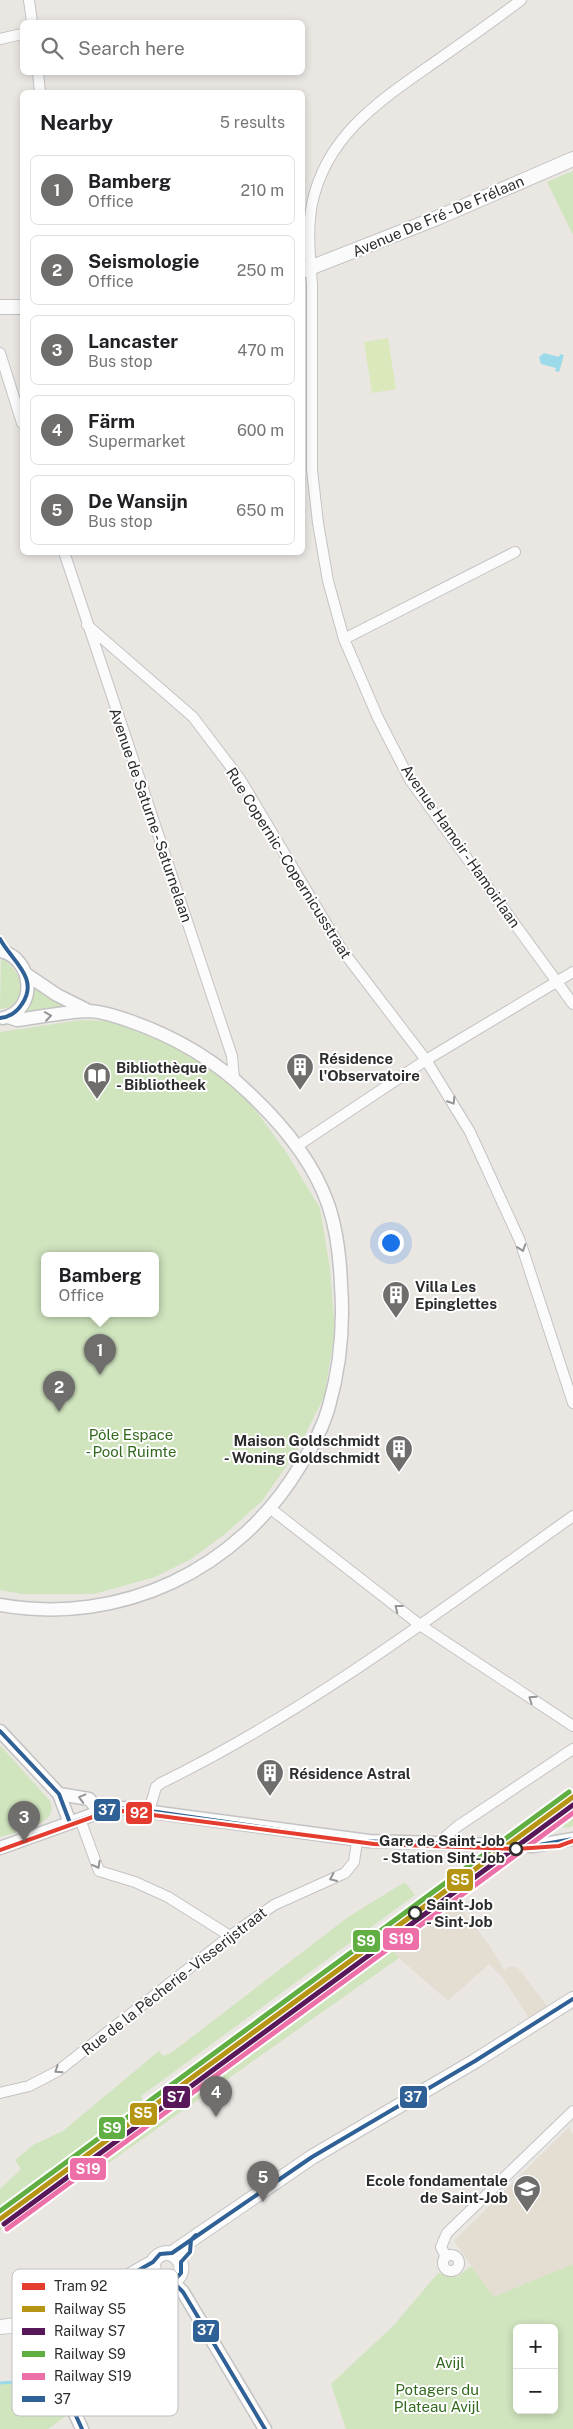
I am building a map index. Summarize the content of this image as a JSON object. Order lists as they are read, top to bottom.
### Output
{
  "streets": {
    "main road": ["Avenue De Fré - De Frélaan"],
    "street": [
      "Avenue de Saturne - Saturnelaan",
      "Avenue Hamoir - Hamoirlaan",
      "Rue Copernic - Copernicusstraat",
      "Rue de la Pêcherie - Visserijstraat"
    ]
  },
  "crossings": [
    ["Avenue De Fré - De Frélaan", "Avenue Hamoir - Hamoirlaan"],
    ["Avenue de Saturne - Saturnelaan", "Rue Copernic - Copernicusstraat"]
  ],
  "one_way": ["Rue Copernic - Copernicusstraat", "Rue de la Pêcherie - Visserijstraat"],
  "parks": ["Pôle Espace - Pool Ruimte", "Avijl", "Potagers du Plateau Avijl"],
  "places": {
    "building": [
      "Résidence l'Observatoire",
      "Villa Les Epinglettes",
      "Maison Goldschmidt - Woning Goldschmidt",
      "Résidence Astral"
    ],
    "library": ["Bibliothèque - Bibliotheek"],
    "other": ["Gare de Saint-Job - Station Sint-Job", "Saint-Job - Sint-Job"],
    "school or university": ["Ecole fondamentale de Saint-Job"]
  },
  "lines": [
    "transit line 37",
    "rail line S9",
    "rail line S5",
    "rail line S7",
    "tram line 92",
    "rail line S19"
  ],
  "legend": [
    "Tram 92",
    "Railway S5",
    "Railway S7",
    "Railway S9",
    "Railway S19",
    "37"
  ],
  "page": {
    "search": "Search here",
    "heading": ["Nearby", "5 results"],
    "list": [
      {
        "mark": "1",
        "name": "Bamberg",
        "note": "Office",
        "value": "210 m"
      },
      {
        "mark": "2",
        "name": "Seismologie",
        "note": "Office",
        "value": "250 m"
      },
      {
        "mark": "3",
        "name": "Lancaster",
        "note": "Bus stop",
        "value": "470 m"
      },
      {
        "mark": "4",
        "name": "Färm",
        "note": "Supermarket",
        "value": "600 m"
      },
      {
        "mark": "5",
        "name": "De Wansijn",
        "note": "Bus stop",
        "value": "650 m"
      }
    ],
    "popup": ["Bamberg", "Office"],
    "pins": [
      "1",
      "2",
      "3",
      "4",
      "5"
    ],
    "map_buttons": ["+", "−"]
  }
}
